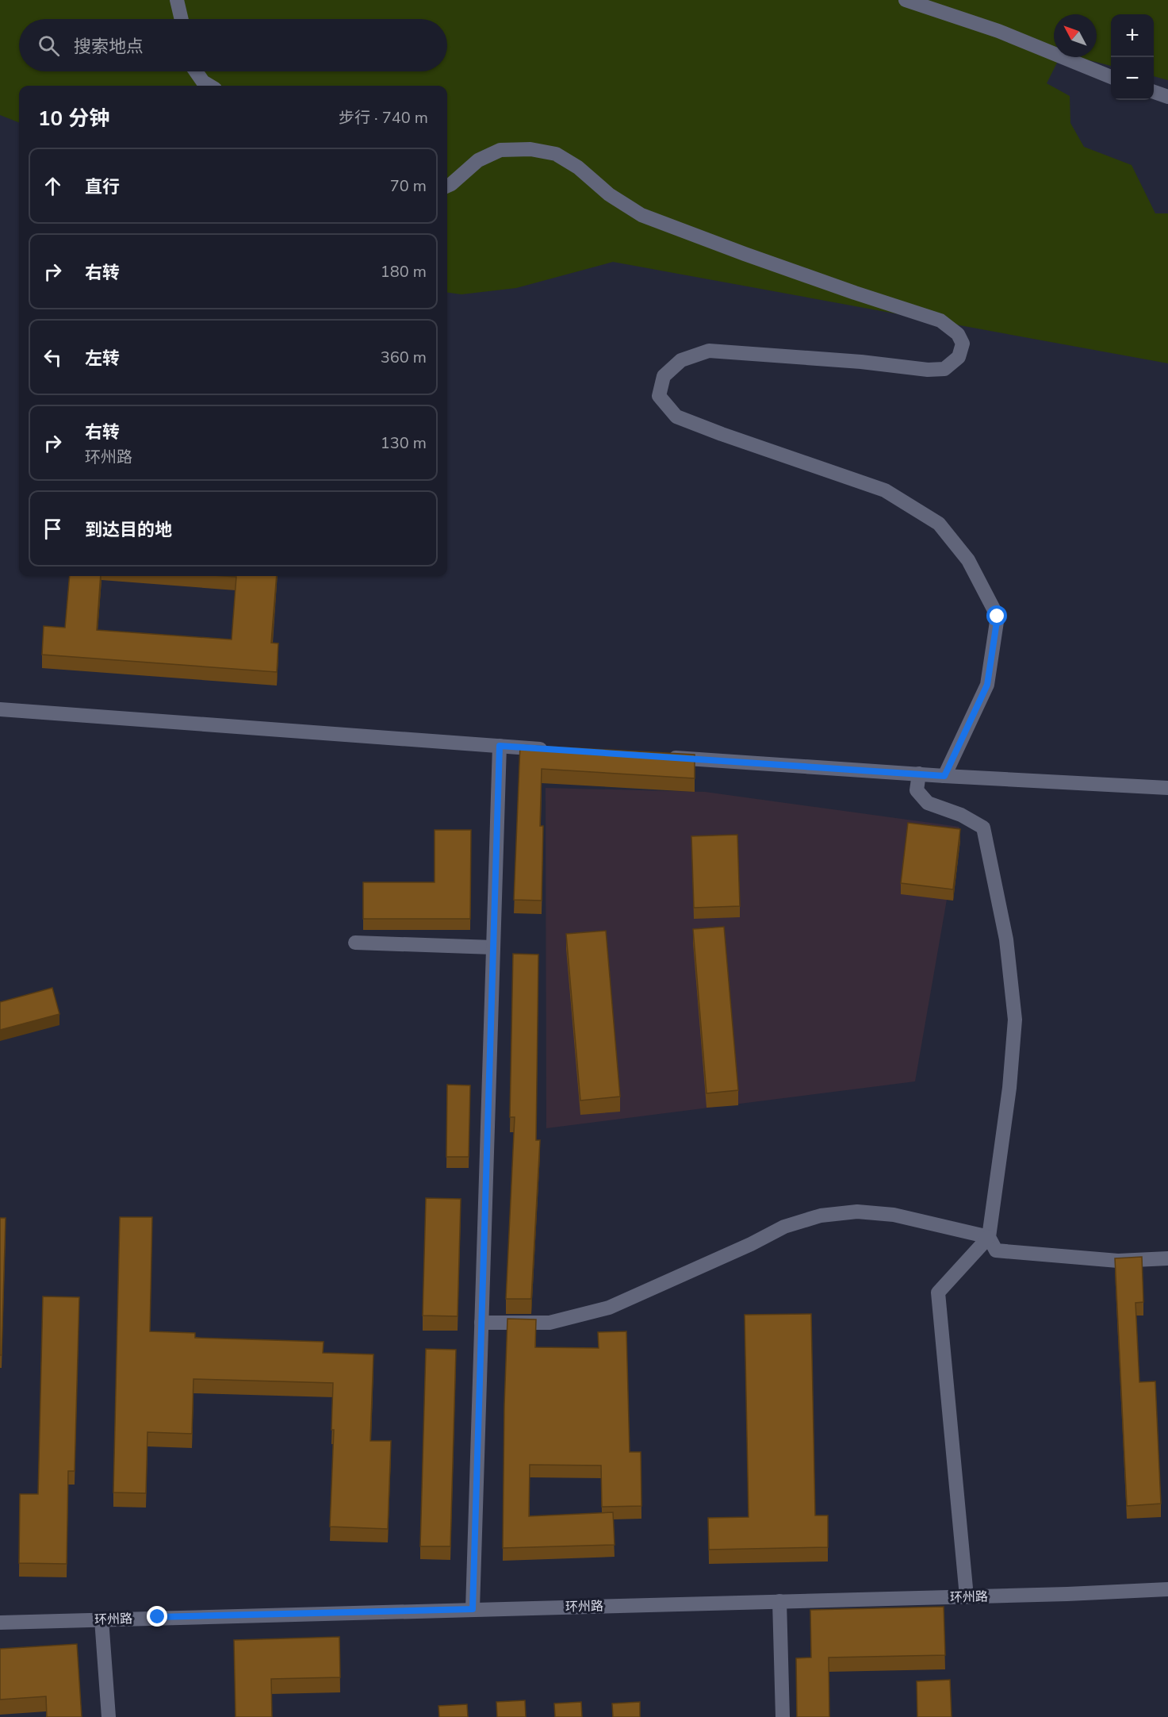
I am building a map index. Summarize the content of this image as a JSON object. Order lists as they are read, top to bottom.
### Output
{
  "streets": {
    "street": ["环州路"]
  },
  "north": "top left",
  "page": {
    "map_buttons": ["+", "−"],
    "search": "搜索地点",
    "heading": ["10 分钟", "步行 · 740 m"],
    "list": [
      ["直行", "70 m"],
      ["右转", "180 m"],
      ["左转", "360 m"],
      ["右转", "环州路", "130 m"],
      "到达目的地"
    ]
  }
}
